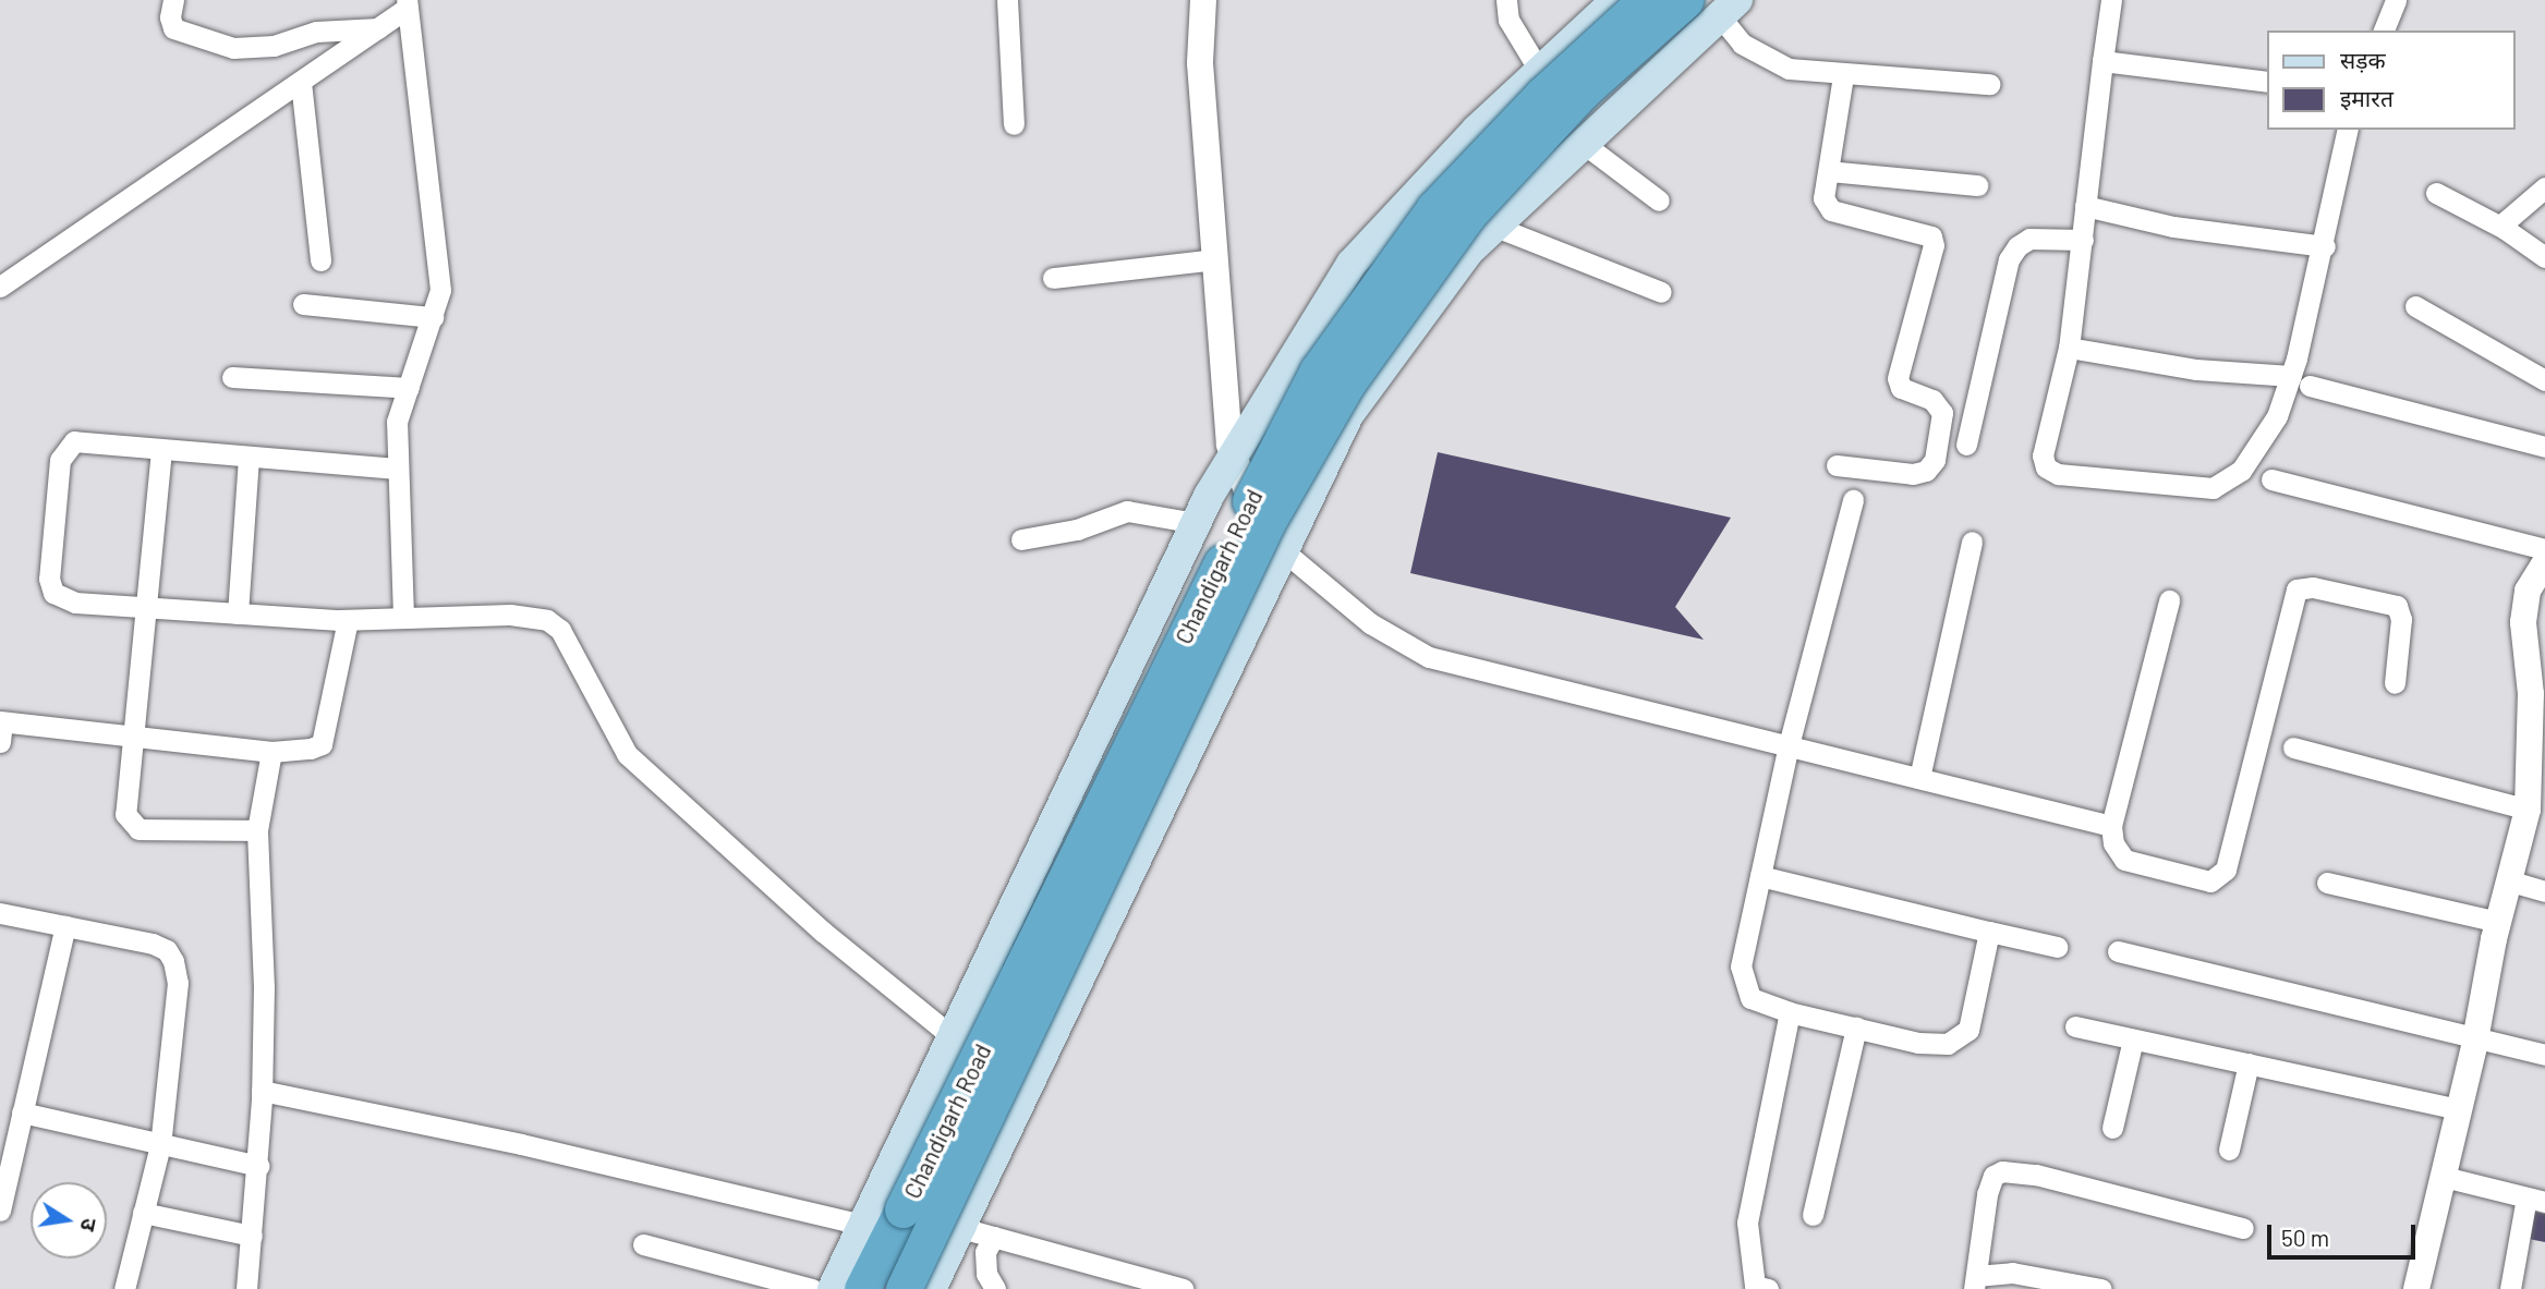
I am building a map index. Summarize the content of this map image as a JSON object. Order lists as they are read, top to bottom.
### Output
{
  "streets": {
    "highway": ["Chandigarh Road"]
  },
  "legend": ["सड़क", "इमारत"],
  "scale_bar": "50 m",
  "north": "right"
}
